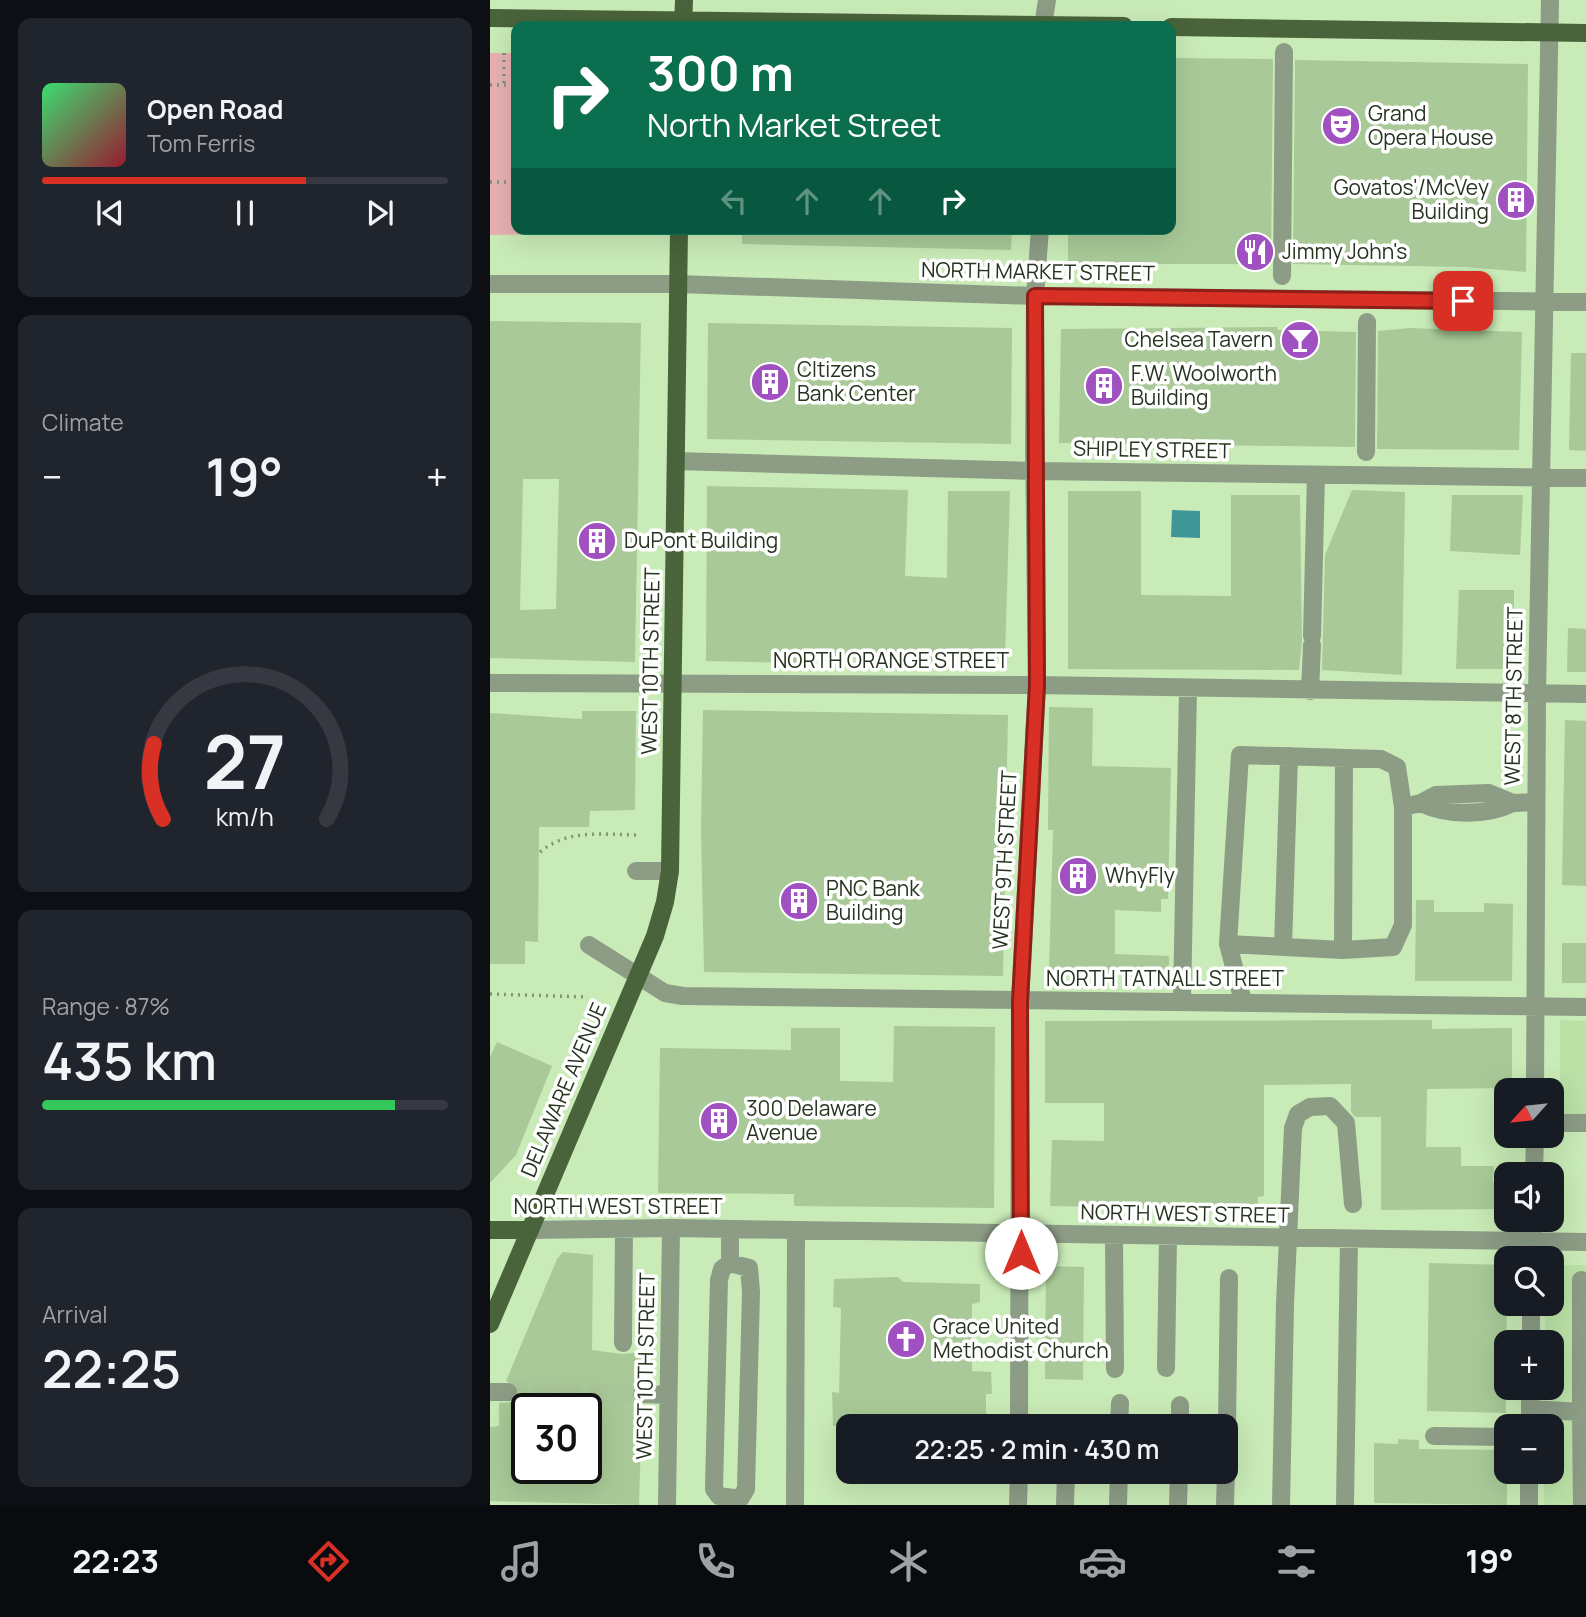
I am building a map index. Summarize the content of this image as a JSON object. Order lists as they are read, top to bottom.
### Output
{
  "streets": {
    "main road": ["WEST 10TH STREET", "DELAWARE AVENUE", "NORTH WEST STREET"],
    "street": [
      "NORTH MARKET STREET",
      "SHIPLEY STREET",
      "NORTH ORANGE STREET",
      "WEST 8TH STREET",
      "WEST 9TH STREET",
      "NORTH TATNALL STREET"
    ]
  },
  "crossings": [
    ["NORTH MARKET STREET", "WEST 10TH STREET"],
    ["NORTH MARKET STREET", "WEST 8TH STREET"],
    ["NORTH MARKET STREET", "WEST 9TH STREET"],
    ["SHIPLEY STREET", "WEST 10TH STREET"],
    ["SHIPLEY STREET", "WEST 8TH STREET"],
    ["SHIPLEY STREET", "WEST 9TH STREET"],
    ["WEST 10TH STREET", "NORTH ORANGE STREET"],
    ["WEST 10TH STREET", "DELAWARE AVENUE"],
    ["WEST 10TH STREET", "NORTH WEST STREET"],
    ["NORTH ORANGE STREET", "WEST 8TH STREET"],
    ["NORTH ORANGE STREET", "WEST 9TH STREET"],
    ["WEST 8TH STREET", "NORTH TATNALL STREET"],
    ["WEST 9TH STREET", "NORTH TATNALL STREET"],
    ["WEST 9TH STREET", "NORTH WEST STREET"],
    ["NORTH TATNALL STREET", "DELAWARE AVENUE"],
    ["DELAWARE AVENUE", "NORTH WEST STREET"]
  ],
  "places": {
    "theatre": ["Grand Opera House"],
    "building": [
      "Govatos'/McVey Building",
      "CItizens Bank Center",
      "F.W. Woolworth Building",
      "DuPont Building",
      "WhyFly",
      "PNC Bank Building",
      "300 Delaware Avenue"
    ],
    "restaurant": ["Jimmy John's"],
    "bar": ["Chelsea Tavern"],
    "church": ["Grace United Methodist Church"]
  },
  "north": "bottom left",
  "page": {
    "turn": ["300 m", "North Market Street"],
    "song": ["Open Road", "Tom Ferris"],
    "tile": [
      "Climate",
      ["Range · 87%", "435 km"],
      ["Arrival", "22:25"]
    ],
    "heat": ["−", "19°", "+"],
    "map_buttons": ["+", "−"],
    "limit": "30",
    "trip": "22:25 · 2 min · 430 m",
    "tabs": ["22:23", "19°"],
    "gauge": ["27", "km/h"]
  }
}
